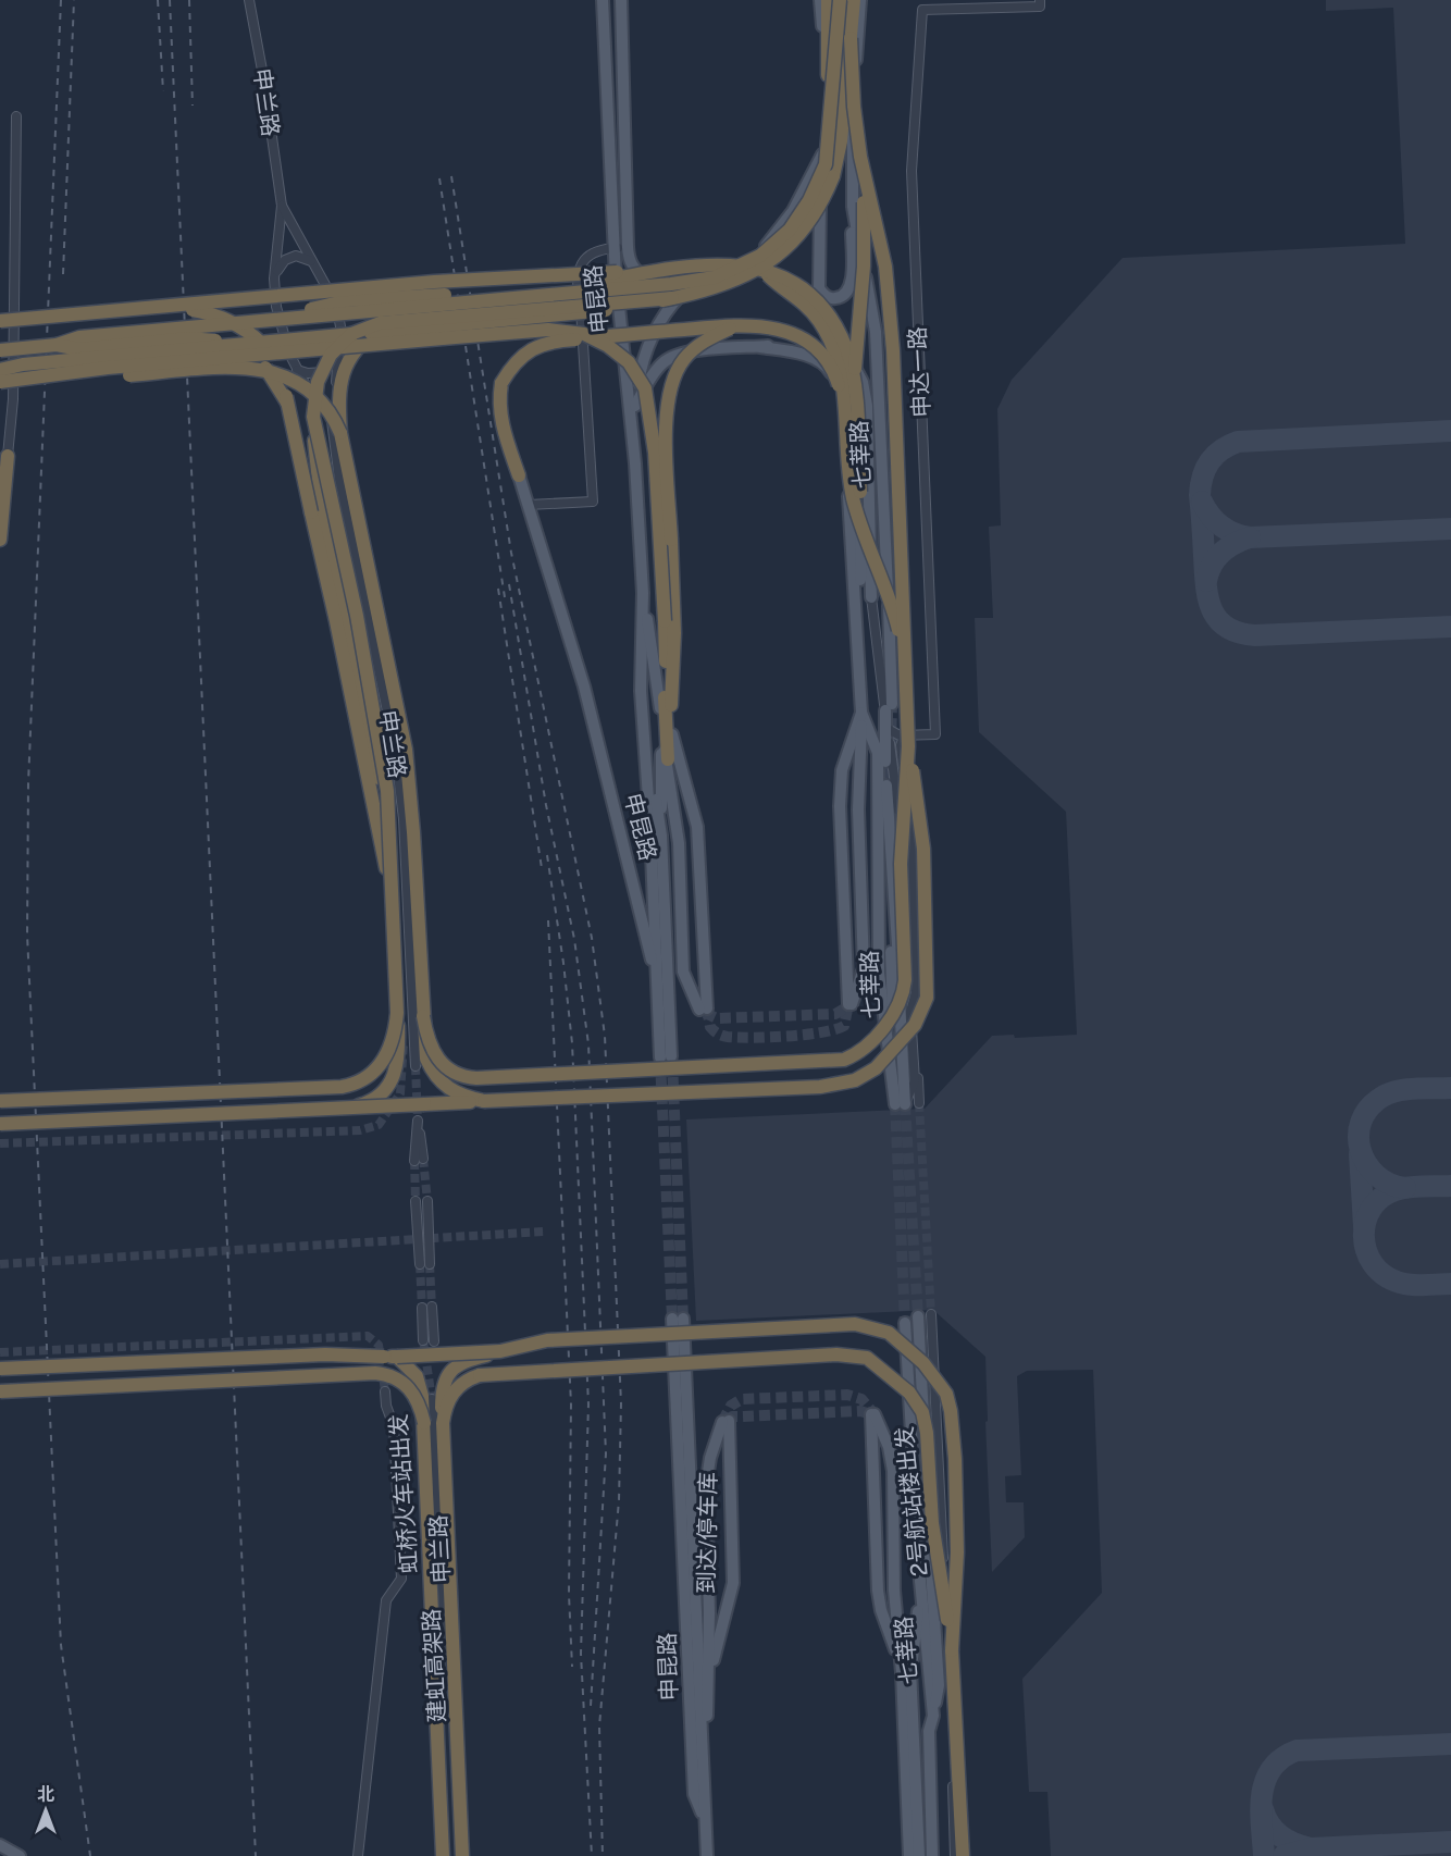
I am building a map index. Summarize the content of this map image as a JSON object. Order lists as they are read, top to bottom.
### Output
{
  "streets": {
    "highway": ["虹桥火车站出发", "2号航站楼出发", "建虹高架路"],
    "main road": ["申昆路", "七莘路", "到达/停车库"],
    "street": ["申兰路", "申达一路"]
  },
  "crossings": [
    ["申兰路", "建虹高架路"],
    ["申昆路", "到达/停车库"],
    ["2号航站楼出发", "建虹高架路"]
  ],
  "north": "top"
}
